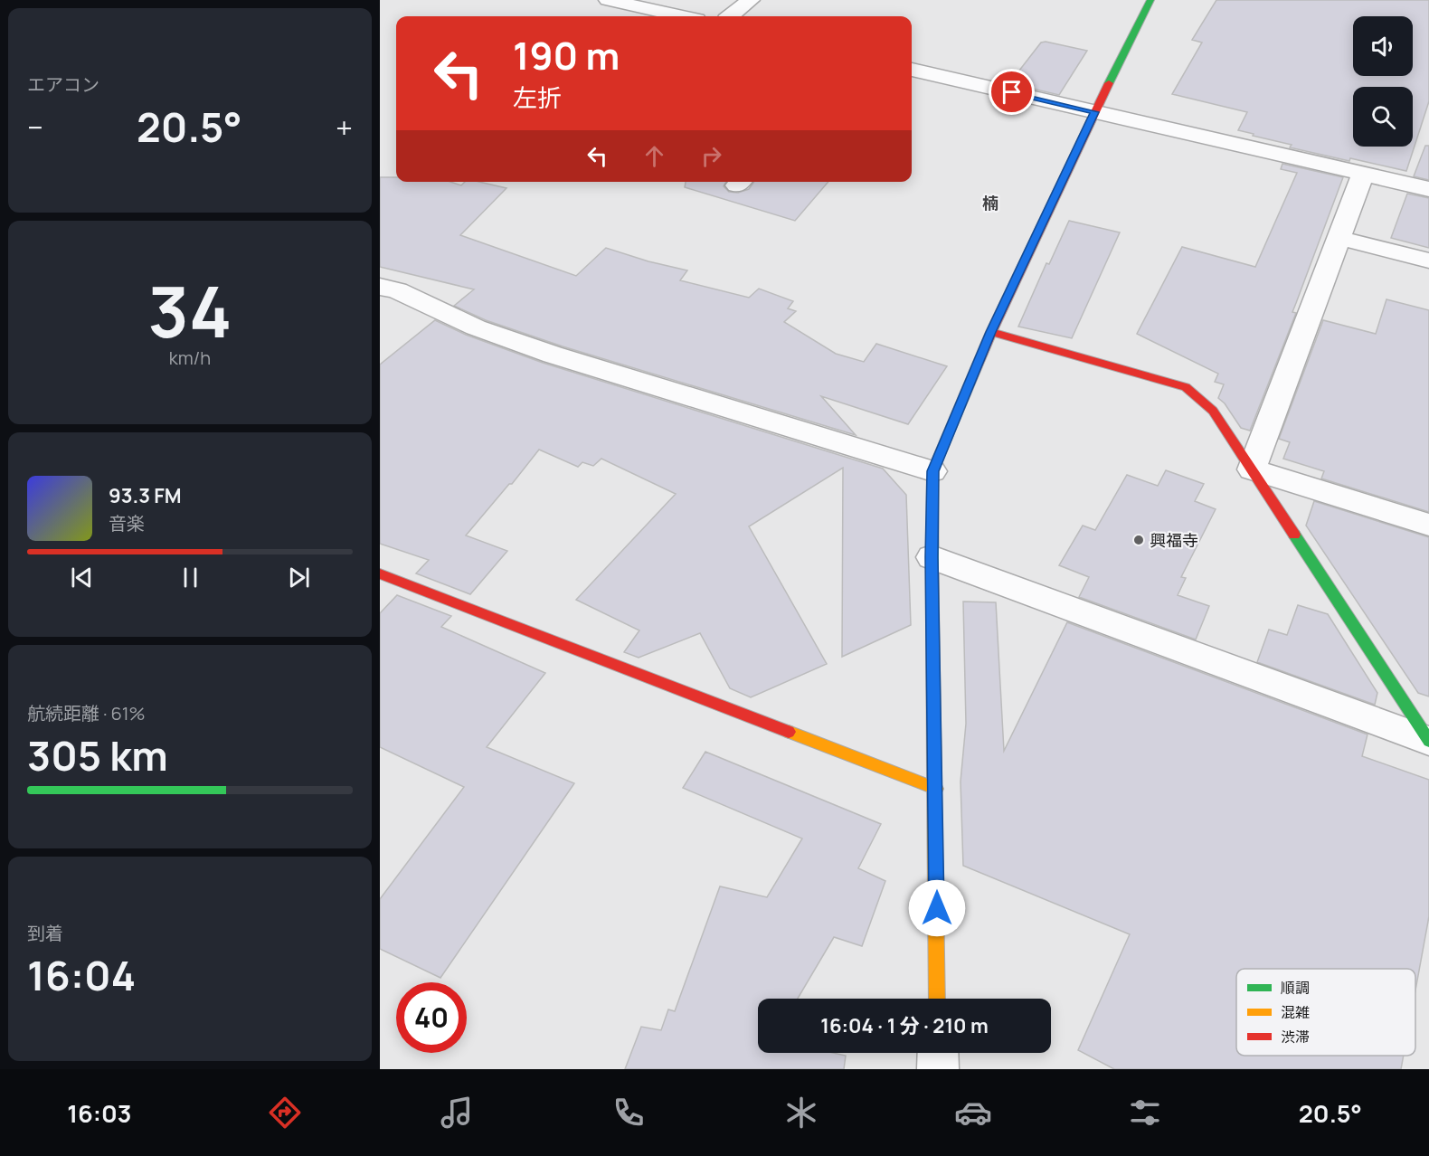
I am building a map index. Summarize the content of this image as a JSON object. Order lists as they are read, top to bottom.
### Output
{
  "districts": ["楠"],
  "places": ["興福寺"],
  "legend": ["順調", "混雑", "渋滞"],
  "page": {
    "tile": [
      "エアコン",
      ["34", "km/h"],
      ["航続距離 · 61%", "305 km"],
      ["到着", "16:04"]
    ],
    "turn": ["190 m", "左折"],
    "heat": ["−", "20.5°", "+"],
    "song": ["93.3 FM", "音楽"],
    "limit": "40",
    "trip": "16:04 · 1 分 · 210 m",
    "tabs": ["16:03", "20.5°"]
  }
}
